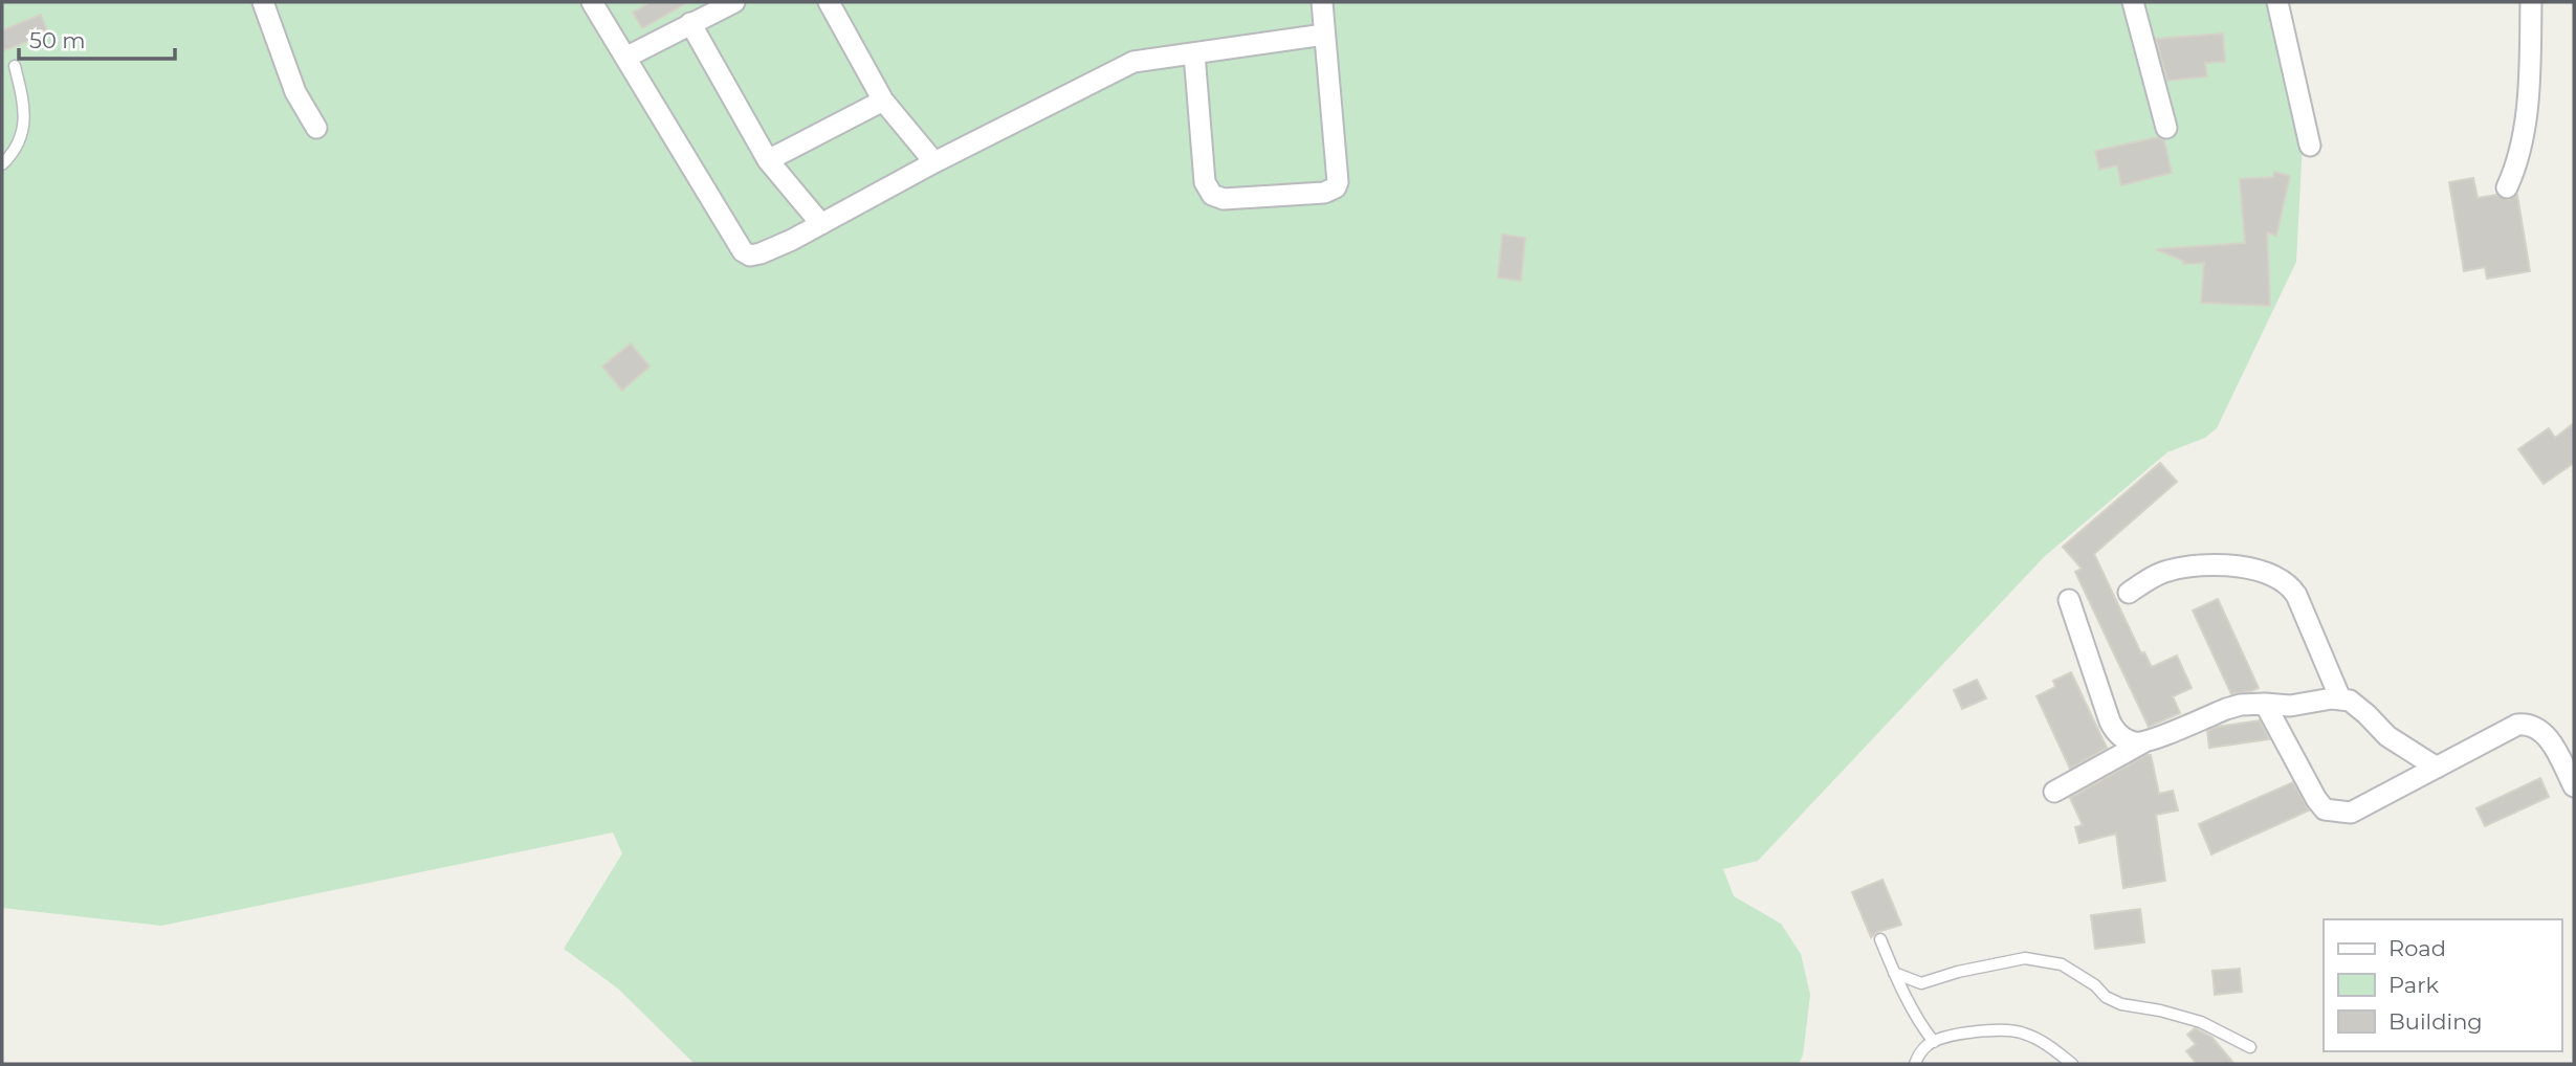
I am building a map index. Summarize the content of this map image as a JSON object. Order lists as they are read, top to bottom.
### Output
{
  "legend": ["Road", "Park", "Building"],
  "scale_bar": "50 m"
}
